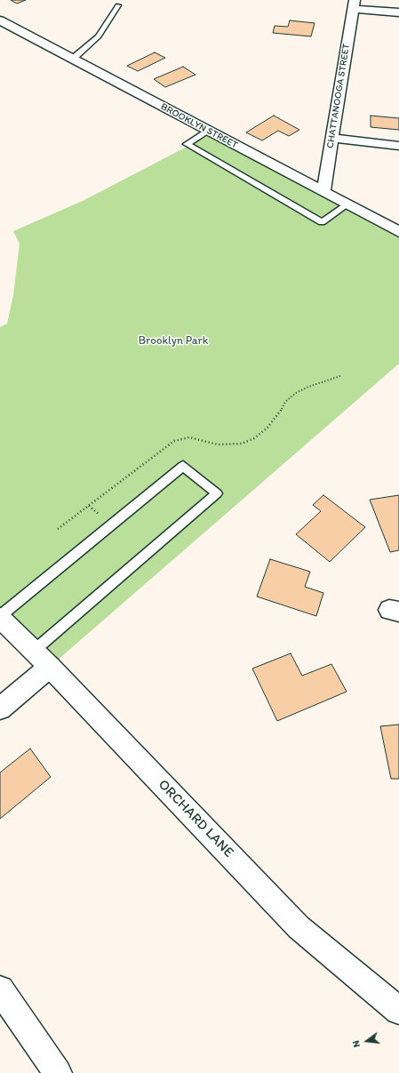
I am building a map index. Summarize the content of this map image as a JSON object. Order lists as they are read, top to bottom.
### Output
{
  "streets": {
    "street": ["CHATTANOOGA STREET", "BROOKLYN STREET", "ORCHARD LANE"]
  },
  "crossings": [
    ["CHATTANOOGA STREET", "BROOKLYN STREET"]
  ],
  "parks": ["Brooklyn Park"],
  "north": "left"
}
